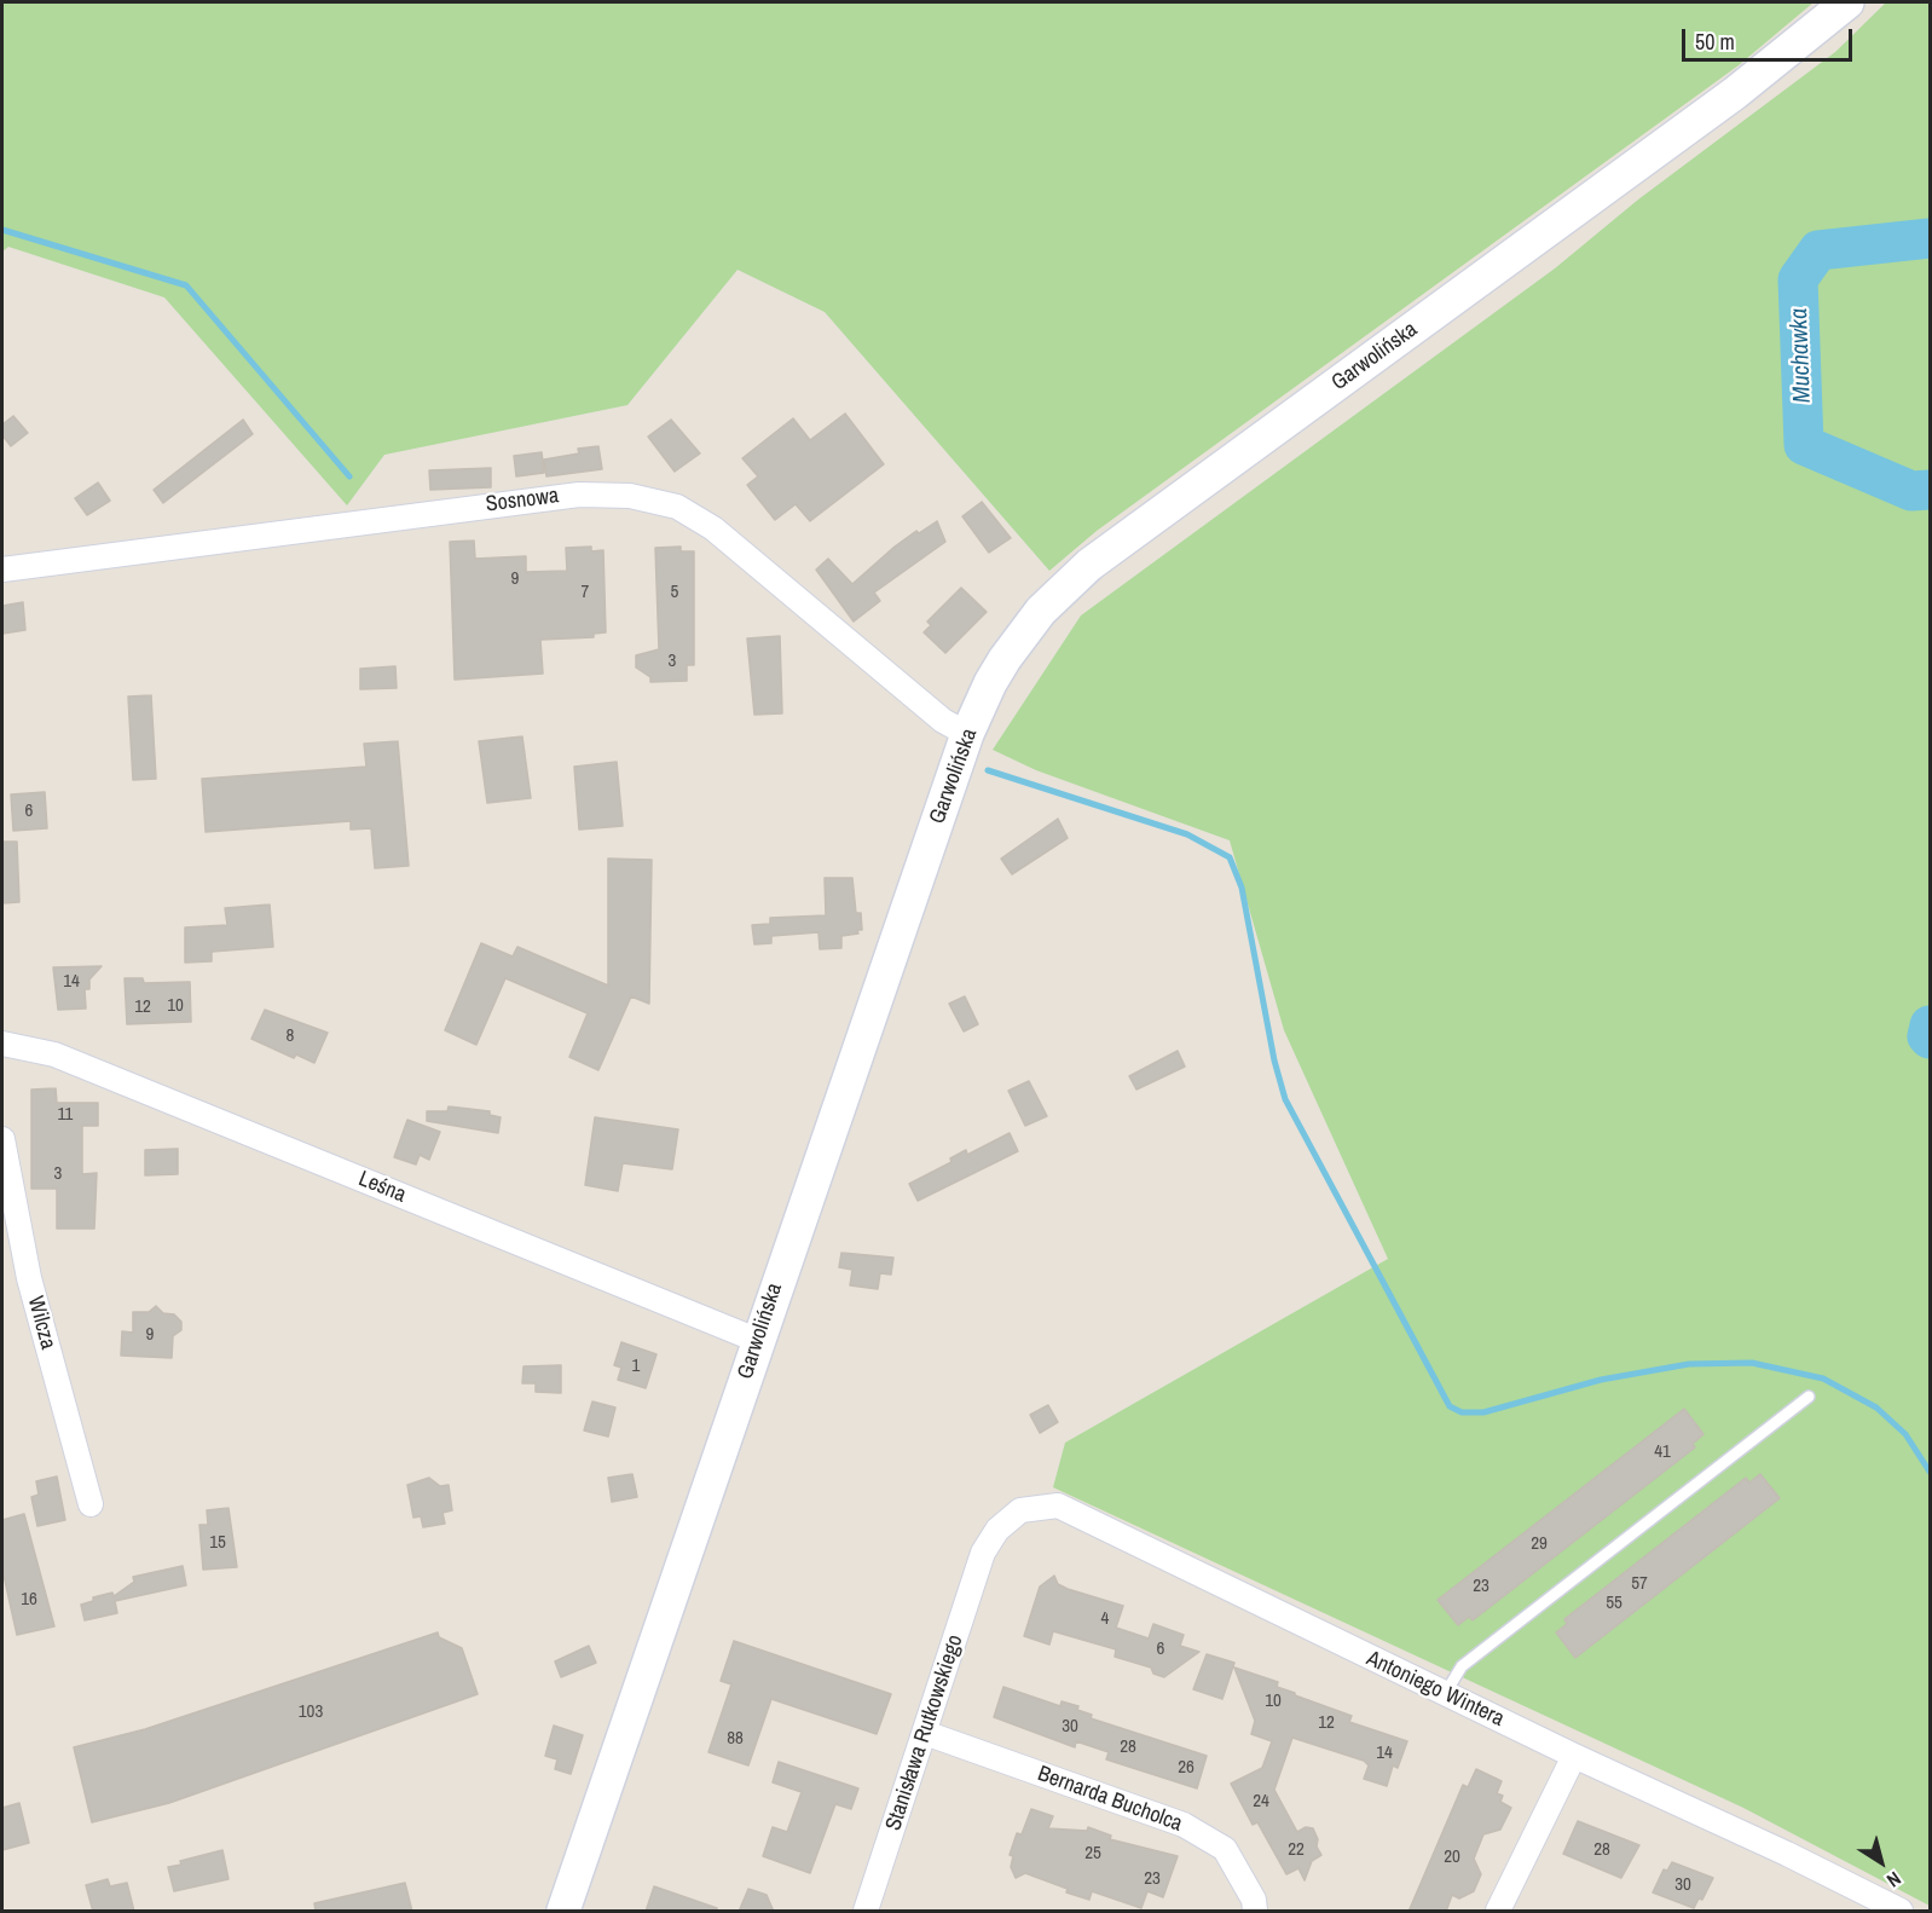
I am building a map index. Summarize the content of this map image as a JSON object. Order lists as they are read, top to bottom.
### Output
{
  "streets": {
    "main road": ["Garwolińska"],
    "street": [
      "Sosnowa",
      "Leśna",
      "Wilcza",
      "Antoniego Wintera",
      "Stanisława Rutkowskiego",
      "Bernarda Bucholca"
    ]
  },
  "crossings": [
    ["Garwolińska", "Sosnowa"],
    ["Garwolińska", "Leśna"],
    ["Antoniego Wintera", "Stanisława Rutkowskiego"],
    ["Stanisława Rutkowskiego", "Bernarda Bucholca"]
  ],
  "water": ["Muchawka"],
  "house_numbers": [
    "9",
    "7",
    "5",
    "3",
    "6",
    "14",
    "10",
    "12",
    "8",
    "11",
    "3",
    "9",
    "1",
    "41",
    "15",
    "29",
    "57",
    "23",
    "16",
    "55",
    "4",
    "6",
    "10",
    "103",
    "12",
    "30",
    "88",
    "28",
    "14",
    "26",
    "24",
    "22",
    "28",
    "25",
    "20",
    "23",
    "30"
  ],
  "scale_bar": "50 m",
  "north": "bottom right"
}
